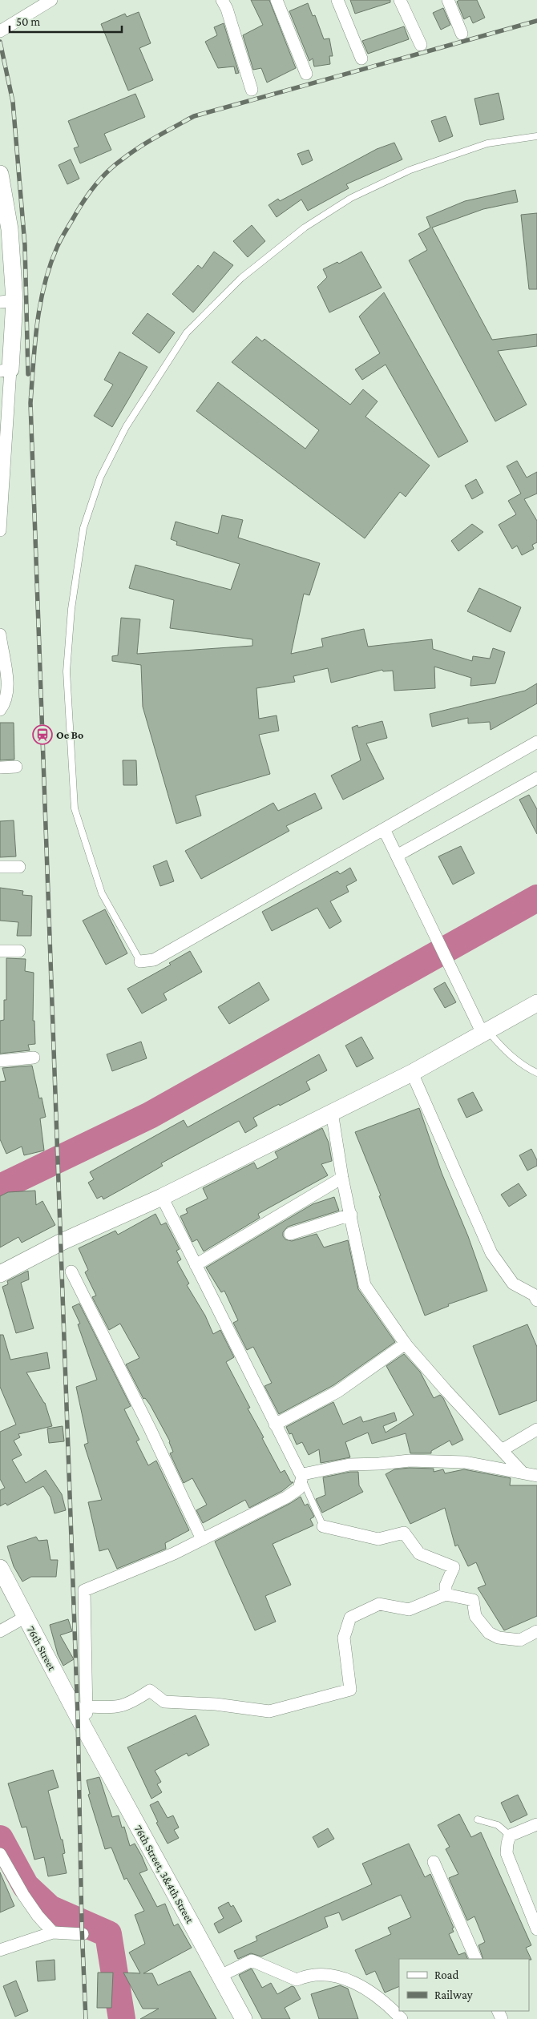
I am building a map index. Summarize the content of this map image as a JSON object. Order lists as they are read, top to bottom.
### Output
{
  "streets": {
    "street": ["76th Street", "76th Street, 3&4th Street"]
  },
  "crossings": [
    ["76th Street", "76th Street, 3&4th Street"]
  ],
  "places": {
    "station": ["Oe Bo"]
  },
  "legend": ["Road", "Railway"],
  "scale_bar": "50 m"
}
